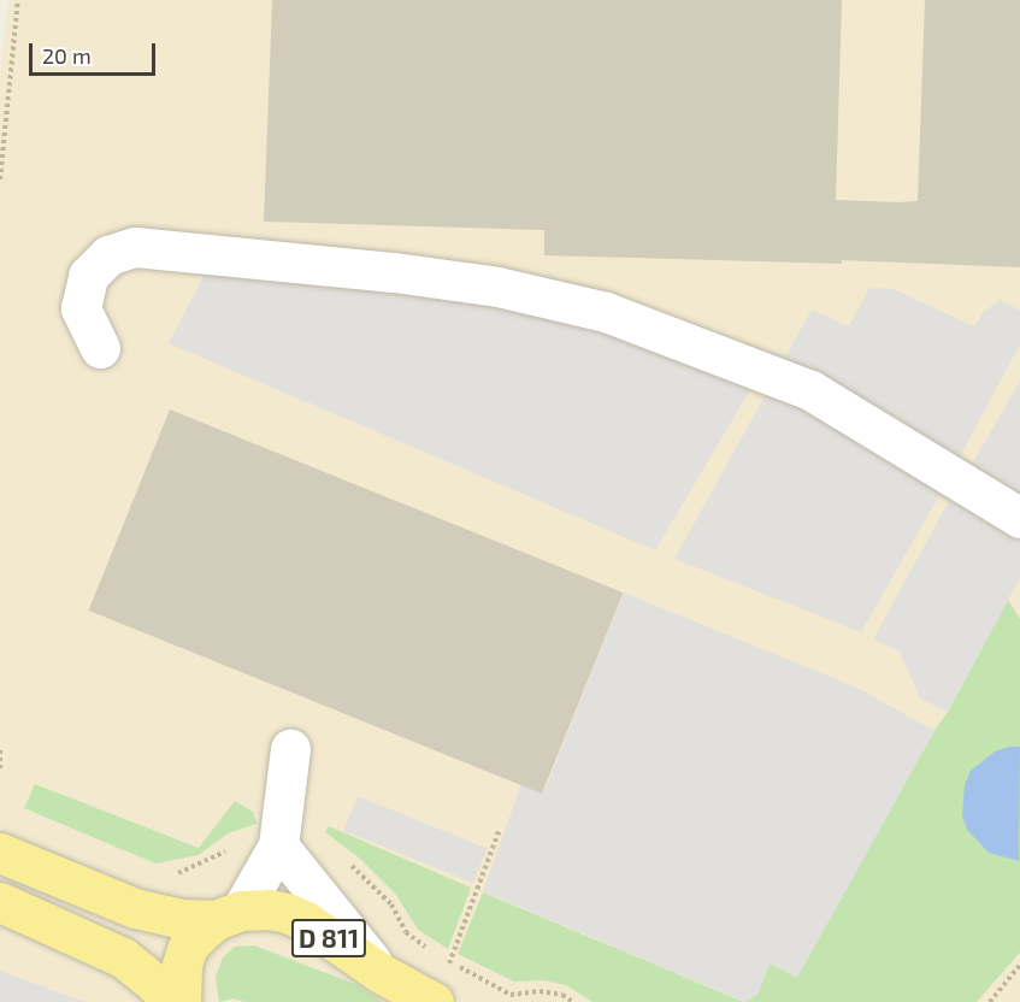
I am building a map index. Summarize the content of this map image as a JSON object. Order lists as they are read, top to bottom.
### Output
{
  "streets": {
    "main road": ["D 811"]
  },
  "scale_bar": "20 m"
}
